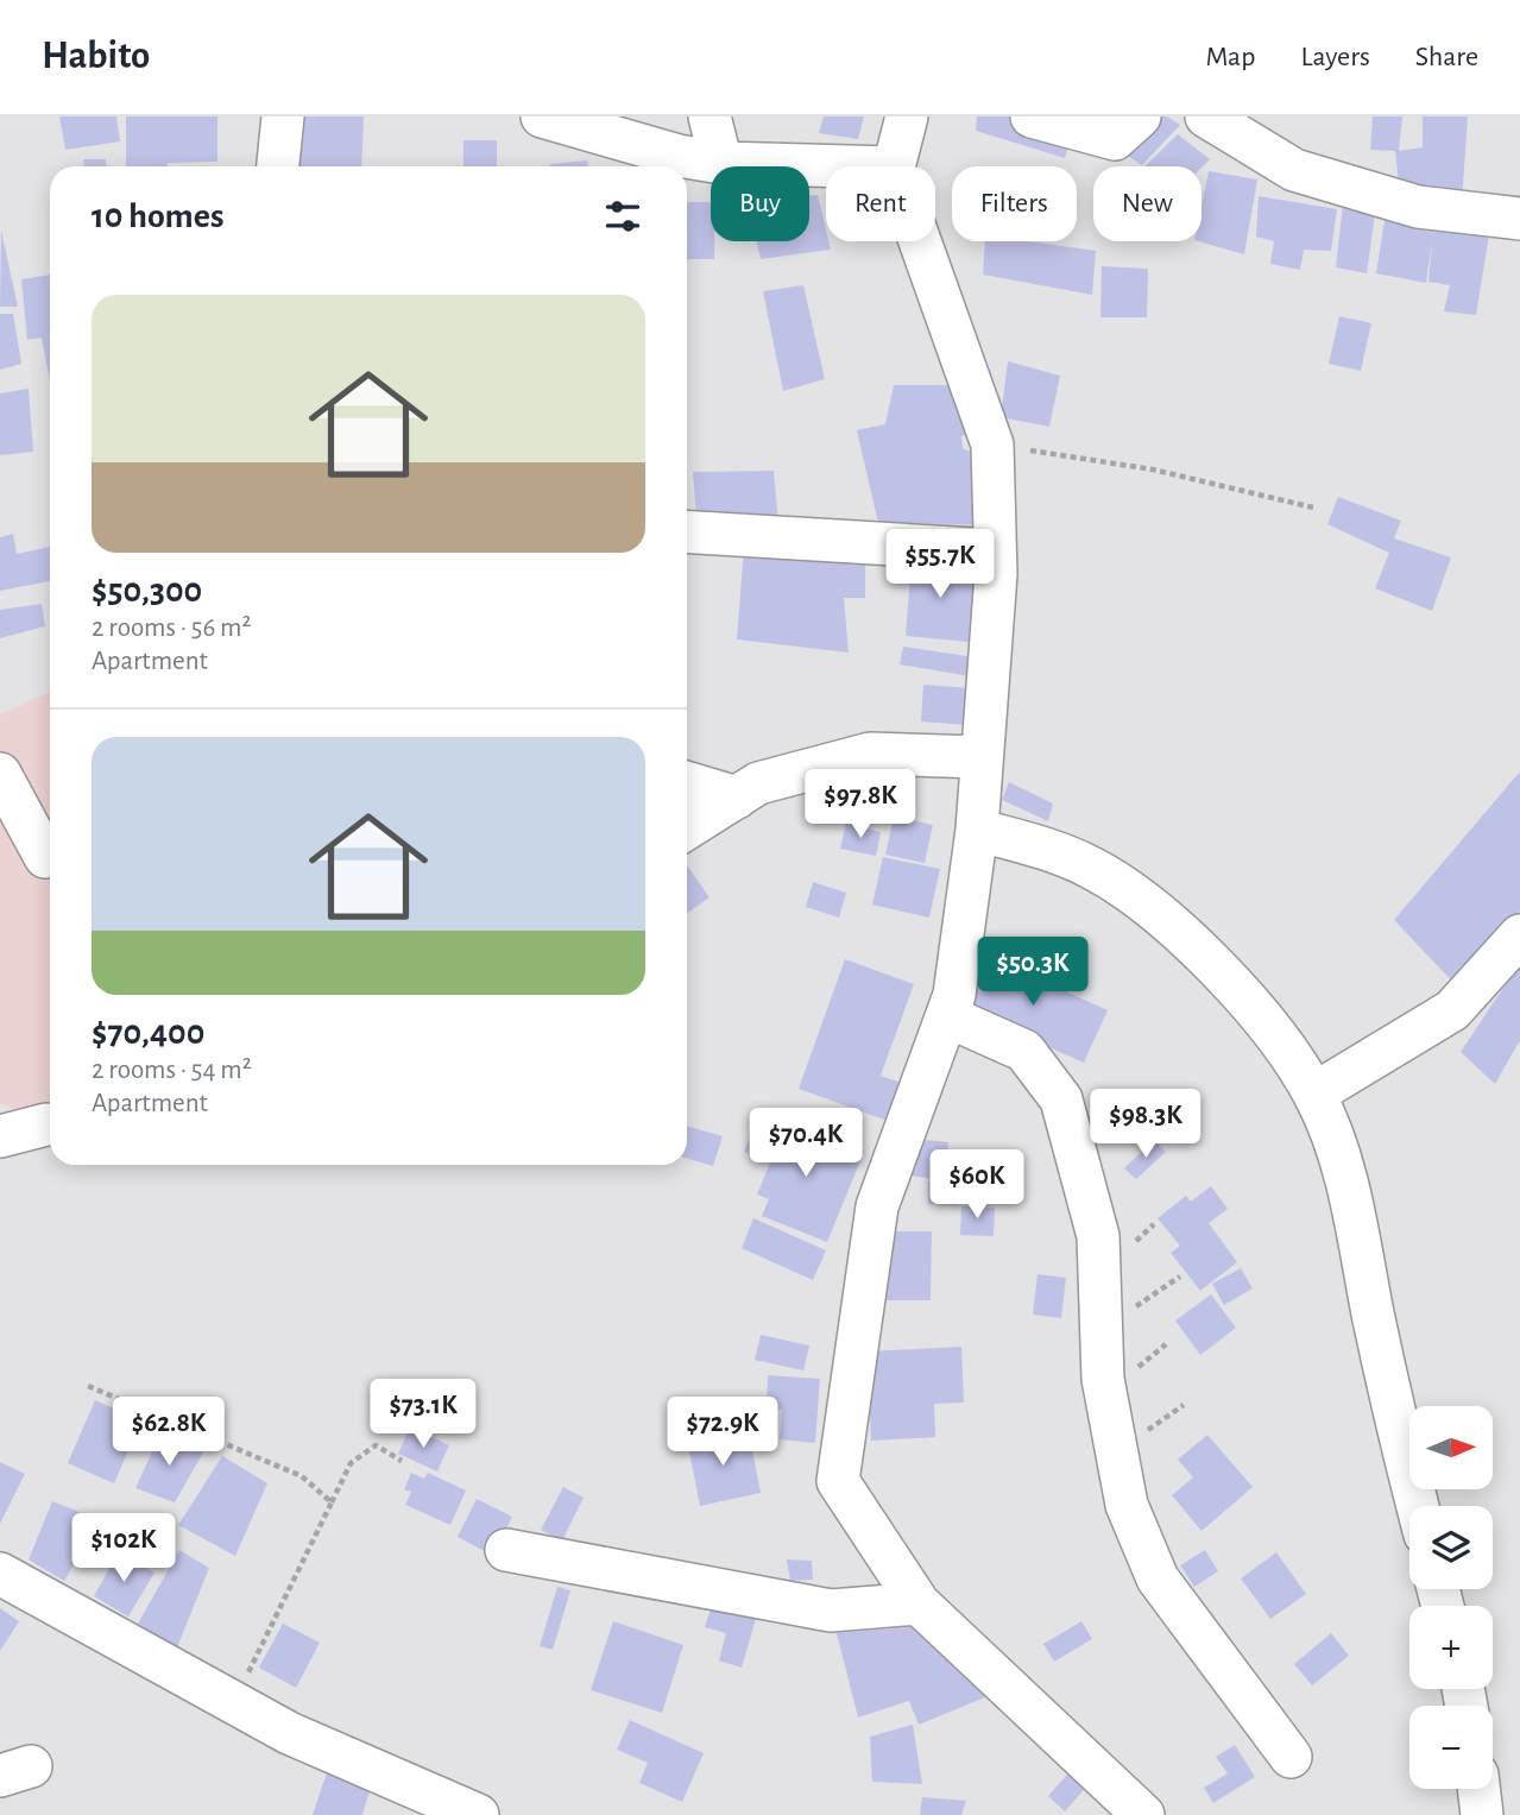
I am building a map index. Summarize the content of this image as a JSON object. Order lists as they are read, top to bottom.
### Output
{
  "north": "right",
  "page": {
    "header": "Habito",
    "nav": ["Map", "Layers", "Share"],
    "chip": [
      "Buy",
      "Rent",
      "Filters",
      "New"
    ],
    "heading": "10 homes",
    "list": [
      {
        "name": "$50,300",
        "note": "2 rooms · 56 m² · Apartment"
      },
      {
        "name": "$70,400",
        "note": "2 rooms · 54 m² · Apartment"
      }
    ],
    "price": [
      "$55.7K",
      "$97.8K",
      "$50.3K",
      "$98.3K",
      "$70.4K",
      "$60K",
      "$73.1K",
      "$62.8K",
      "$72.9K",
      "$102K"
    ],
    "map_buttons": ["+", "−"]
  }
}
